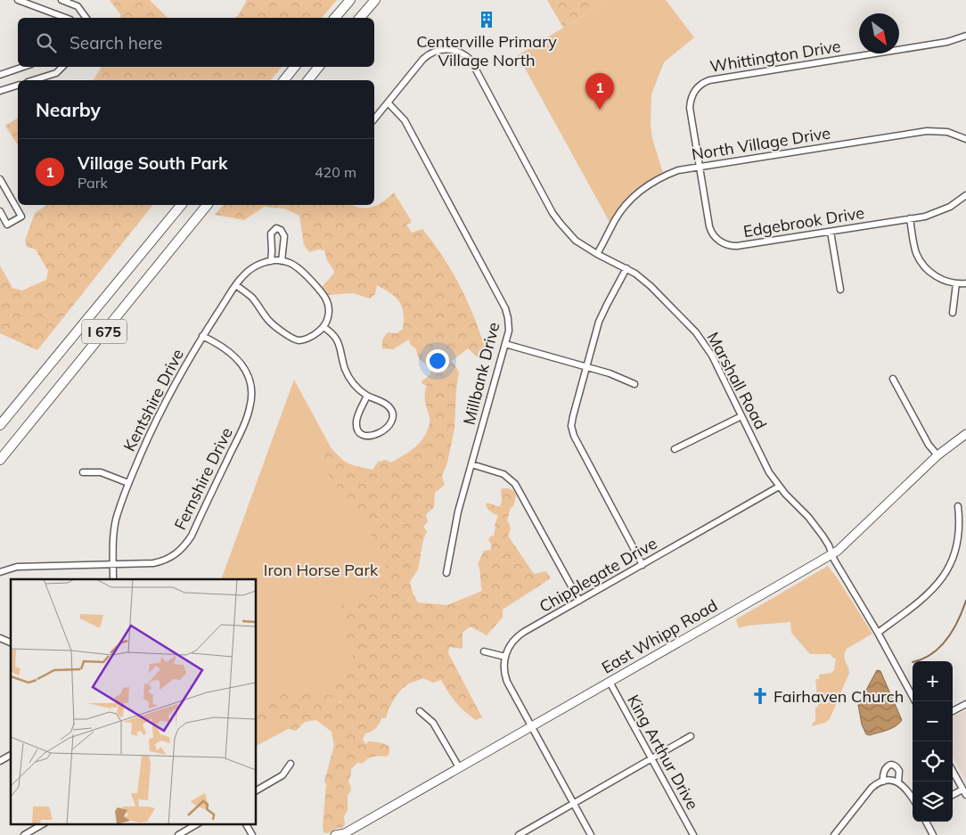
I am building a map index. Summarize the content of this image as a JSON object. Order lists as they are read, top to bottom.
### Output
{
  "streets": {
    "highway": ["I 675"],
    "main road": ["East Whipp Road"],
    "street": [
      "Whittington Drive",
      "North Village Drive",
      "Edgebrook Drive",
      "Millbank Drive",
      "Marshall Road",
      "Kentshire Drive",
      "Fernshire Drive",
      "Chipplegate Drive",
      "King Arthur Drive"
    ]
  },
  "crossings": [
    ["Whittington Drive", "North Village Drive"],
    ["Whittington Drive", "Edgebrook Drive"],
    ["North Village Drive", "Edgebrook Drive"],
    ["North Village Drive", "Marshall Road"],
    ["Millbank Drive", "Marshall Road"],
    ["Marshall Road", "Chipplegate Drive"],
    ["Marshall Road", "East Whipp Road"],
    ["Kentshire Drive", "Fernshire Drive"],
    ["East Whipp Road", "King Arthur Drive"]
  ],
  "parks": ["Iron Horse Park"],
  "places": {
    "building": ["Centerville Primary Village North"],
    "church": ["Fairhaven Church"]
  },
  "north": "bottom right",
  "page": {
    "search": "Search here",
    "pins": "1",
    "heading": "Nearby",
    "list": [
      {
        "mark": "1",
        "name": "Village South Park",
        "note": "Park",
        "value": "420 m"
      }
    ],
    "map_buttons": ["+", "−"]
  }
}
